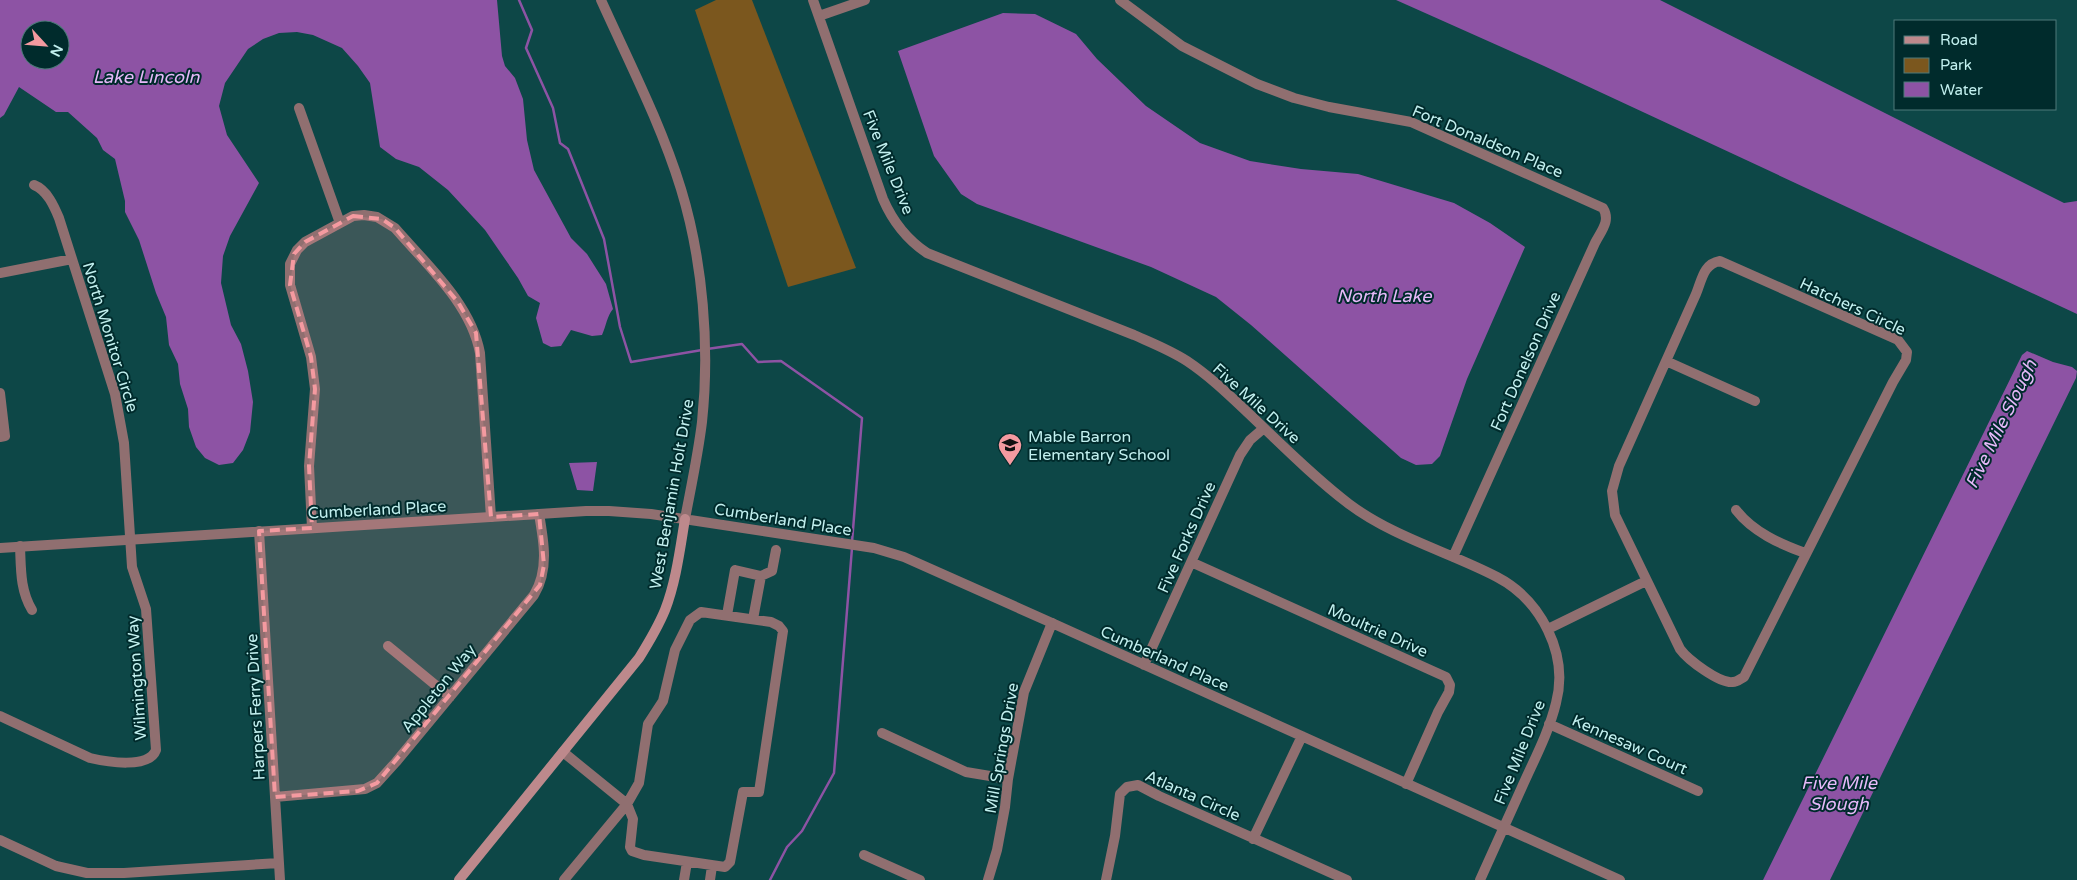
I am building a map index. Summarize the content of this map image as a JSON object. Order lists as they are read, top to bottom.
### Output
{
  "streets": {
    "main road": ["West Benjamin Holt Drive"],
    "street": [
      "Fort Donaldson Place",
      "Five Mile Drive",
      "Hatchers Circle",
      "North Monitor Circle",
      "Fort Donelson Drive",
      "Cumberland Place",
      "Five Forks Drive",
      "Moultrie Drive",
      "Wilmington Way",
      "Appleton Way",
      "Harpers Ferry Drive",
      "Kennesaw Court",
      "Mill Springs Drive",
      "Atlanta Circle"
    ]
  },
  "crossings": [
    ["Fort Donaldson Place", "Fort Donelson Drive"],
    ["Five Mile Drive", "Fort Donelson Drive"],
    ["Five Mile Drive", "Cumberland Place"],
    ["Five Mile Drive", "Five Forks Drive"],
    ["Five Mile Drive", "Kennesaw Court"],
    ["North Monitor Circle", "Cumberland Place"],
    ["North Monitor Circle", "Wilmington Way"],
    ["West Benjamin Holt Drive", "Cumberland Place"],
    ["Cumberland Place", "Five Forks Drive"],
    ["Cumberland Place", "Moultrie Drive"],
    ["Cumberland Place", "Wilmington Way"],
    ["Cumberland Place", "Appleton Way"],
    ["Cumberland Place", "Harpers Ferry Drive"],
    ["Cumberland Place", "Mill Springs Drive"],
    ["Cumberland Place", "Atlanta Circle"],
    ["Five Forks Drive", "Moultrie Drive"],
    ["Appleton Way", "Harpers Ferry Drive"]
  ],
  "water": ["Lake Lincoln", "North Lake", "Five Mile Slough"],
  "places": {
    "school or university": ["Mable Barron Elementary School"]
  },
  "legend": ["Road", "Park", "Water"],
  "north": "bottom right"
}
